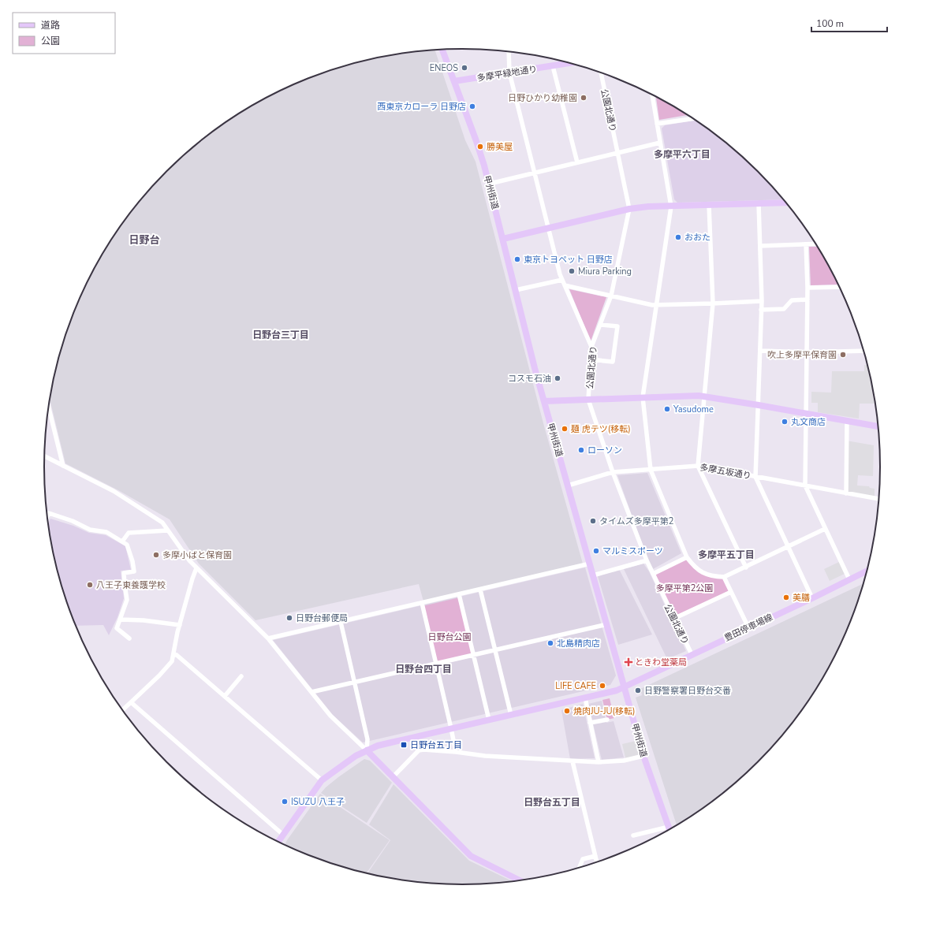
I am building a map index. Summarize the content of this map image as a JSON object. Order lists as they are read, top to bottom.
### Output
{
  "streets": {
    "street": [
      "多摩平緑地通り",
      "公園北通り",
      "甲州街道",
      "多摩五坂通り",
      "豊田停車場線"
    ]
  },
  "crossings": [
    ["多摩平緑地通り", "甲州街道"],
    ["公園北通り", "多摩五坂通り"],
    ["公園北通り", "豊田停車場線"],
    ["甲州街道", "多摩五坂通り"],
    ["甲州街道", "豊田停車場線"]
  ],
  "districts": [
    "多摩平六丁目",
    "日野台",
    "日野台三丁目",
    "多摩平五丁目",
    "日野台四丁目",
    "日野台五丁目"
  ],
  "parks": ["多摩平第2公園", "日野台公園"],
  "places": {
    "other": [
      "ENEOS",
      "日野ひかり幼稚園",
      "西東京カローラ 日野店",
      "勝美屋",
      "おおた",
      "東京トヨペット 日野店",
      "Miura Parking",
      "吹上多摩平保育園",
      "コスモ石油",
      "Yasudome",
      "丸文商店",
      "麺 虎テツ(移転)",
      "ローソン",
      "タイムズ多摩平第2",
      "マルミスポーツ",
      "多摩小ばと保育園",
      "八王子東養護学校",
      "美膳",
      "日野台郵便局",
      "北島精肉店",
      "LIFE CAFE",
      "日野警察署日野台交番",
      "焼肉JU-JU(移転)",
      "ISUZU 八王子"
    ],
    "health": ["ときわ堂薬局"],
    "transit": ["日野台五丁目"]
  },
  "legend": ["道路", "公園"],
  "scale_bar": "100 m"
}
